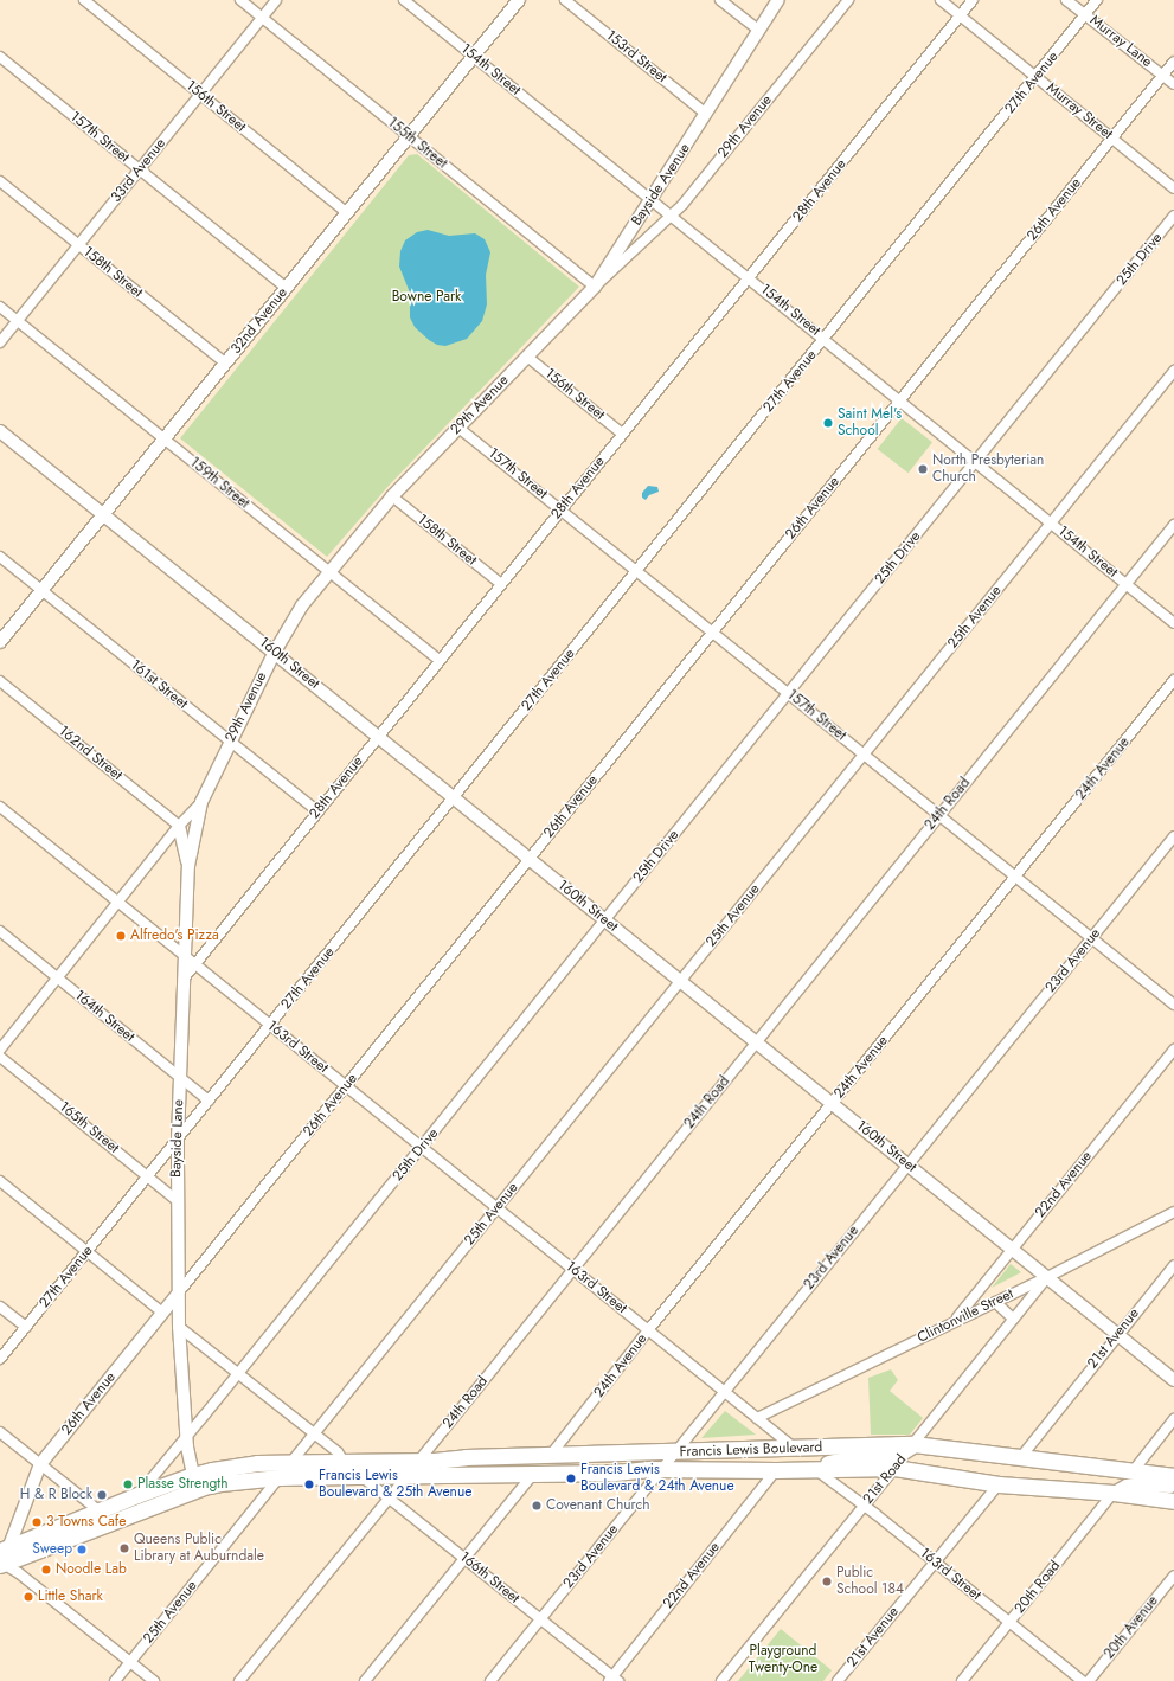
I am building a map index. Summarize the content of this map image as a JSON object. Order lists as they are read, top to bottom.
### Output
{
  "streets": {
    "main road": ["Francis Lewis Boulevard"],
    "street": [
      "Murray Lane",
      "153rd Street",
      "154th Street",
      "27th Avenue",
      "156th Street",
      "Murray Street",
      "29th Avenue",
      "157th Street",
      "155th Street",
      "33rd Avenue",
      "Bayside Avenue",
      "28th Avenue",
      "26th Avenue",
      "25th Drive",
      "158th Street",
      "32nd Avenue",
      "159th Street",
      "25th Avenue",
      "160th Street",
      "161st Street",
      "162nd Street",
      "24th Avenue",
      "24th Road",
      "23rd Avenue",
      "164th Street",
      "163rd Street",
      "165th Street",
      "Bayside Lane",
      "22nd Avenue",
      "Clintonville Street",
      "21st Avenue",
      "21st Road",
      "166th Street",
      "20th Road",
      "20th Avenue"
    ]
  },
  "crossings": [
    ["Murray Lane", "27th Avenue"],
    ["Murray Lane", "26th Avenue"],
    ["153rd Street", "Bayside Avenue"],
    ["154th Street", "27th Avenue"],
    ["154th Street", "29th Avenue"],
    ["154th Street", "Bayside Avenue"],
    ["154th Street", "28th Avenue"],
    ["154th Street", "26th Avenue"],
    ["154th Street", "25th Drive"],
    ["154th Street", "32nd Avenue"],
    ["154th Street", "25th Avenue"],
    ["154th Street", "24th Road"],
    ["27th Avenue", "Murray Street"],
    ["27th Avenue", "157th Street"],
    ["27th Avenue", "160th Street"],
    ["27th Avenue", "164th Street"],
    ["27th Avenue", "163rd Street"],
    ["27th Avenue", "165th Street"],
    ["27th Avenue", "Bayside Lane"],
    ["156th Street", "29th Avenue"],
    ["156th Street", "33rd Avenue"],
    ["156th Street", "Bayside Avenue"],
    ["156th Street", "28th Avenue"],
    ["156th Street", "32nd Avenue"],
    ["Murray Street", "28th Avenue"],
    ["Murray Street", "26th Avenue"],
    ["29th Avenue", "157th Street"],
    ["29th Avenue", "155th Street"],
    ["29th Avenue", "Bayside Avenue"],
    ["29th Avenue", "158th Street"],
    ["29th Avenue", "159th Street"],
    ["29th Avenue", "160th Street"],
    ["29th Avenue", "161st Street"],
    ["29th Avenue", "162nd Street"],
    ["29th Avenue", "164th Street"],
    ["29th Avenue", "163rd Street"],
    ["29th Avenue", "Bayside Lane"],
    ["157th Street", "33rd Avenue"],
    ["157th Street", "28th Avenue"],
    ["157th Street", "26th Avenue"],
    ["157th Street", "25th Drive"],
    ["157th Street", "32nd Avenue"],
    ["157th Street", "25th Avenue"],
    ["157th Street", "24th Avenue"],
    ["157th Street", "24th Road"],
    ["157th Street", "23rd Avenue"],
    ["155th Street", "33rd Avenue"],
    ["155th Street", "Bayside Avenue"],
    ["155th Street", "32nd Avenue"],
    ["33rd Avenue", "158th Street"],
    ["33rd Avenue", "159th Street"],
    ["28th Avenue", "158th Street"],
    ["28th Avenue", "159th Street"],
    ["28th Avenue", "160th Street"],
    ["28th Avenue", "161st Street"],
    ["28th Avenue", "163rd Street"],
    ["28th Avenue", "Bayside Lane"],
    ["26th Avenue", "160th Street"],
    ["26th Avenue", "163rd Street"],
    ["26th Avenue", "Bayside Lane"],
    ["26th Avenue", "Francis Lewis Boulevard"],
    ["25th Drive", "160th Street"],
    ["25th Drive", "163rd Street"],
    ["25th Drive", "Bayside Lane"],
    ["25th Drive", "Francis Lewis Boulevard"],
    ["158th Street", "32nd Avenue"],
    ["32nd Avenue", "159th Street"],
    ["32nd Avenue", "160th Street"],
    ["32nd Avenue", "161st Street"],
    ["25th Avenue", "160th Street"],
    ["25th Avenue", "163rd Street"],
    ["25th Avenue", "Francis Lewis Boulevard"],
    ["160th Street", "24th Avenue"],
    ["160th Street", "24th Road"],
    ["160th Street", "23rd Avenue"],
    ["160th Street", "22nd Avenue"],
    ["160th Street", "Clintonville Street"],
    ["160th Street", "21st Avenue"],
    ["160th Street", "21st Road"],
    ["24th Avenue", "163rd Street"],
    ["24th Avenue", "Francis Lewis Boulevard"],
    ["24th Road", "163rd Street"],
    ["24th Road", "Francis Lewis Boulevard"],
    ["24th Road", "166th Street"],
    ["23rd Avenue", "163rd Street"],
    ["23rd Avenue", "Francis Lewis Boulevard"],
    ["23rd Avenue", "166th Street"],
    ["164th Street", "Bayside Lane"],
    ["163rd Street", "Bayside Lane"],
    ["163rd Street", "Clintonville Street"],
    ["163rd Street", "21st Avenue"],
    ["163rd Street", "Francis Lewis Boulevard"],
    ["163rd Street", "21st Road"],
    ["163rd Street", "20th Road"],
    ["165th Street", "Bayside Lane"],
    ["Bayside Lane", "Francis Lewis Boulevard"],
    ["22nd Avenue", "Clintonville Street"],
    ["22nd Avenue", "Francis Lewis Boulevard"],
    ["22nd Avenue", "166th Street"],
    ["Clintonville Street", "21st Road"],
    ["21st Avenue", "Francis Lewis Boulevard"],
    ["Francis Lewis Boulevard", "21st Road"],
    ["Francis Lewis Boulevard", "166th Street"],
    ["Francis Lewis Boulevard", "20th Road"]
  ],
  "parks": ["Bowne Park", "Playground Twenty-One"],
  "places": [
    "Saint Mel's School",
    "North Presbyterian Church",
    "Alfredo's Pizza",
    "Francis Lewis Boulevard & 24th Avenue",
    "Plasse Strength",
    "Francis Lewis Boulevard & 25th Avenue",
    "H & R Block",
    "Covenant Church",
    "3 Towns Cafe",
    "Queens Public Library at Auburndale",
    "Sweep",
    "Noodle Lab",
    "Public School 184",
    "Little Shark"
  ]
}
